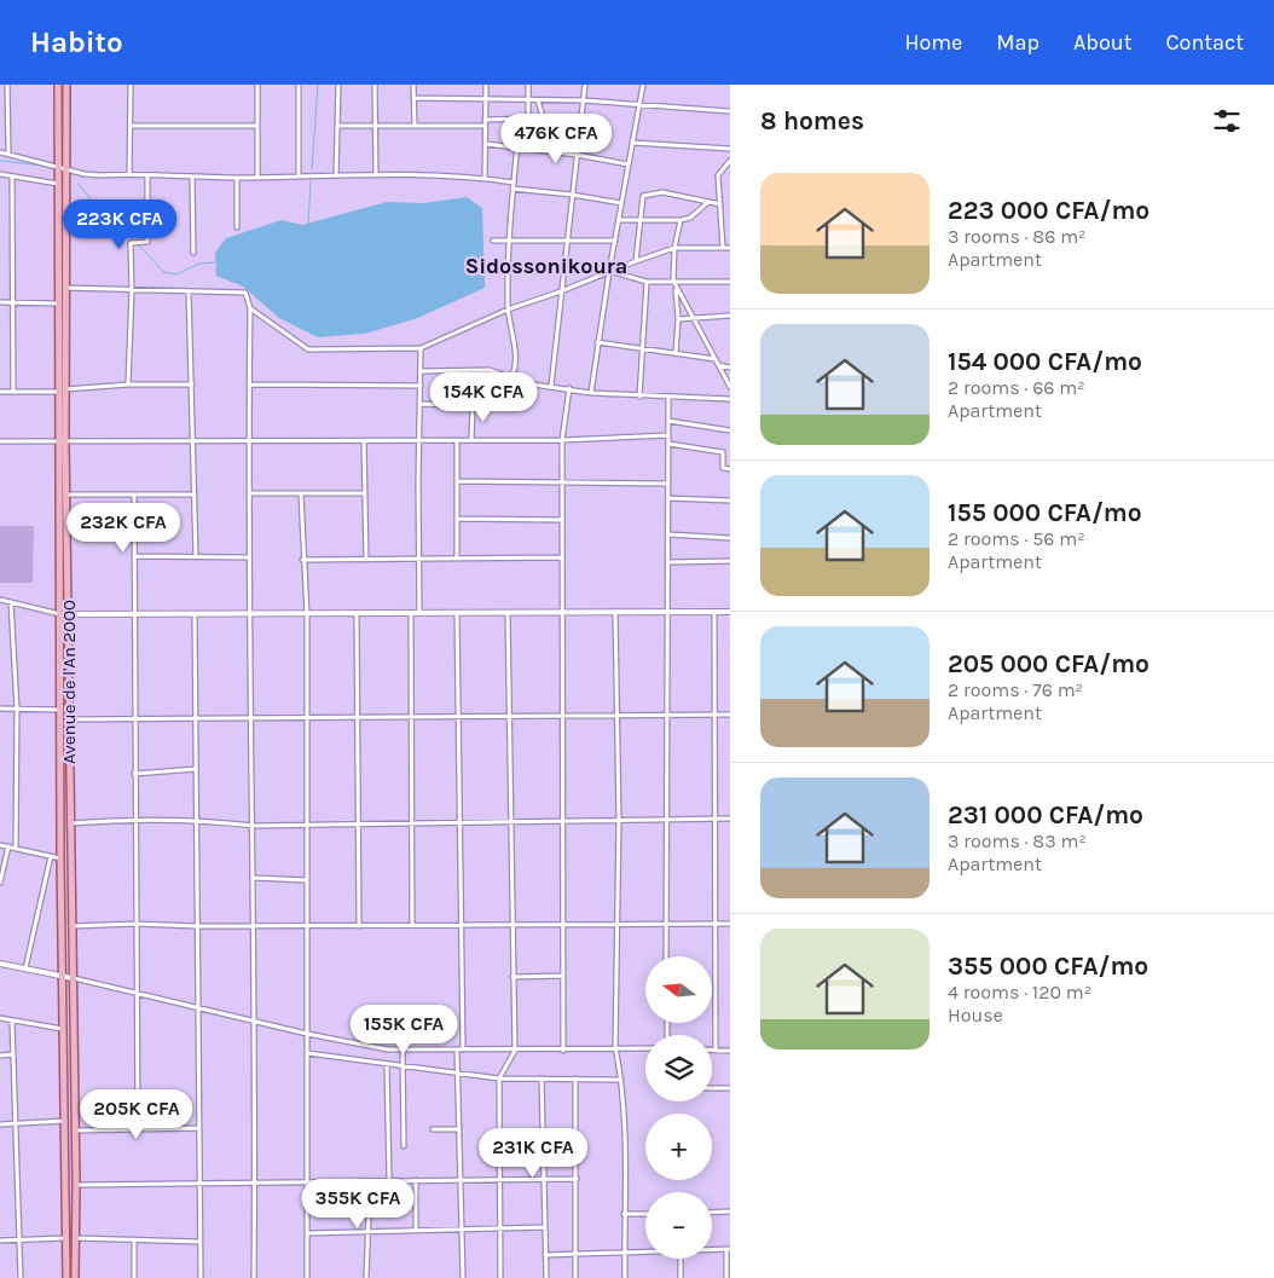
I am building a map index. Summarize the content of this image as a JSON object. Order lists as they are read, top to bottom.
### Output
{
  "streets": {
    "main road": ["Avenue de l'An 2000"]
  },
  "districts": ["Sidossonikoura"],
  "north": "left",
  "page": {
    "header": "Habito",
    "nav": [
      "Home",
      "Map",
      "About",
      "Contact"
    ],
    "heading": "8 homes",
    "price": [
      "476K CFA",
      "223K CFA",
      "154K CFA",
      "232K CFA",
      "155K CFA",
      "205K CFA",
      "231K CFA",
      "355K CFA"
    ],
    "list": [
      {
        "name": "223 000 CFA/mo",
        "note": "3 rooms · 86 m² · Apartment"
      },
      {
        "name": "154 000 CFA/mo",
        "note": "2 rooms · 66 m² · Apartment"
      },
      {
        "name": "155 000 CFA/mo",
        "note": "2 rooms · 56 m² · Apartment"
      },
      {
        "name": "205 000 CFA/mo",
        "note": "2 rooms · 76 m² · Apartment"
      },
      {
        "name": "231 000 CFA/mo",
        "note": "3 rooms · 83 m² · Apartment"
      },
      {
        "name": "355 000 CFA/mo",
        "note": "4 rooms · 120 m² · House"
      }
    ],
    "map_buttons": ["+", "−"]
  }
}
